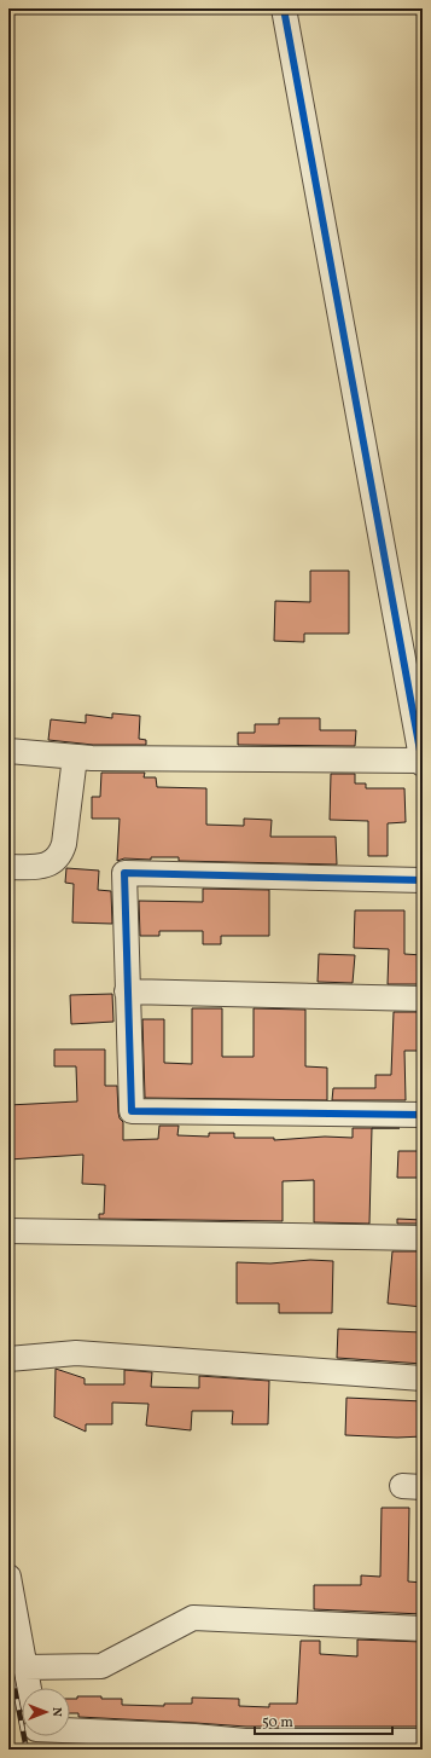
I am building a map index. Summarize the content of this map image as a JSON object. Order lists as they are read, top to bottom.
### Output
{
  "scale_bar": "50 m",
  "north": "right"
}
